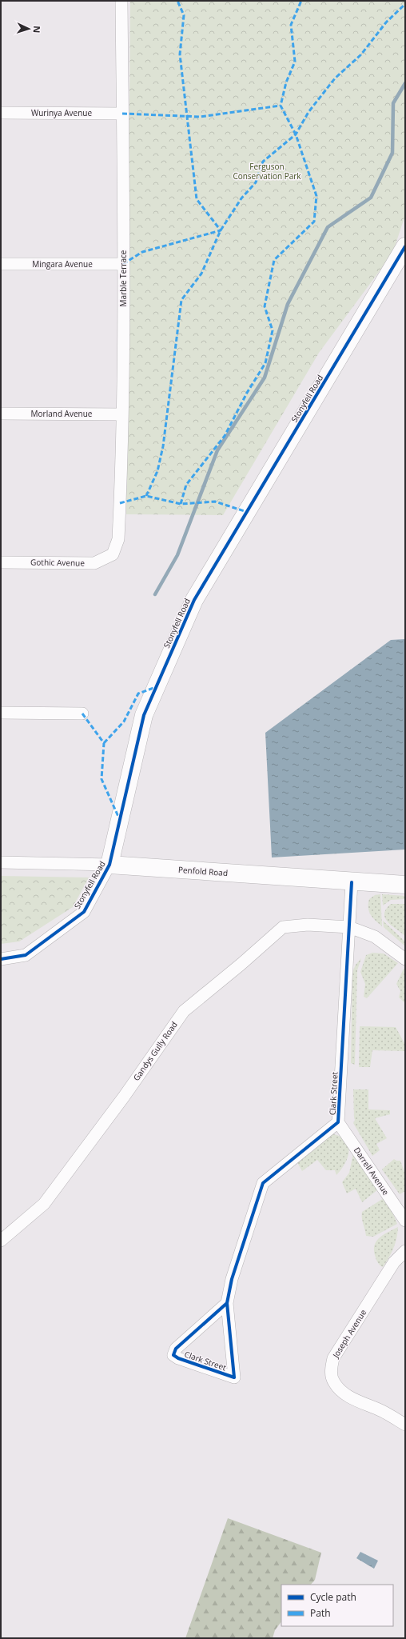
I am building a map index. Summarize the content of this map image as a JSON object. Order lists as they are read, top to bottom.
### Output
{
  "streets": {
    "street": [
      "Wurinya Avenue",
      "Mingara Avenue",
      "Marble Terrace",
      "Stonyfell Road",
      "Morland Avenue",
      "Gothic Avenue",
      "Penfold Road",
      "Gandys Gully Road",
      "Clark Street",
      "Darrell Avenue",
      "Joseph Avenue"
    ]
  },
  "crossings": [
    ["Wurinya Avenue", "Marble Terrace"],
    ["Mingara Avenue", "Marble Terrace"],
    ["Marble Terrace", "Morland Avenue"],
    ["Marble Terrace", "Gothic Avenue"],
    ["Stonyfell Road", "Penfold Road"],
    ["Penfold Road", "Clark Street"],
    ["Gandys Gully Road", "Clark Street"],
    ["Clark Street", "Darrell Avenue"]
  ],
  "parks": ["Ferguson Conservation Park"],
  "legend": ["Cycle path", "Path"],
  "north": "right"
}
